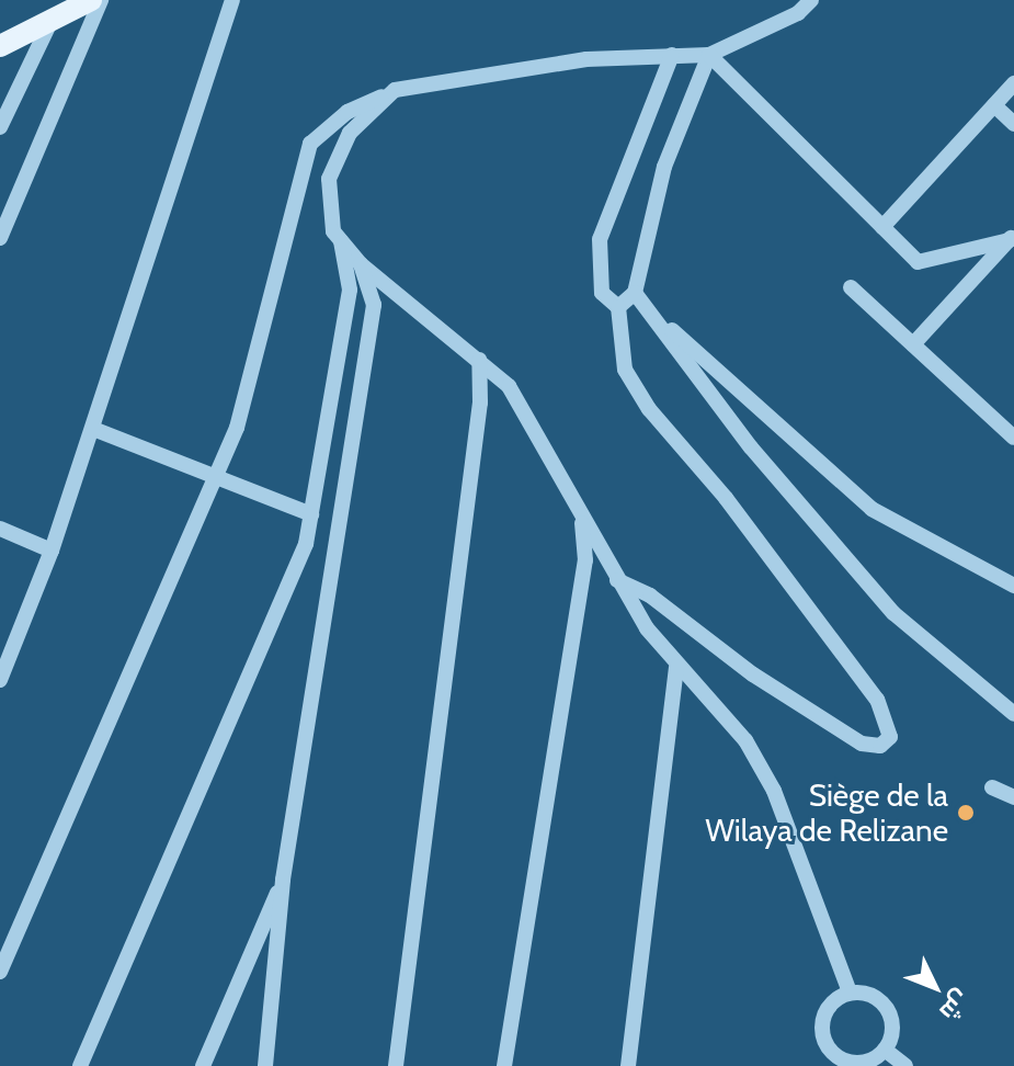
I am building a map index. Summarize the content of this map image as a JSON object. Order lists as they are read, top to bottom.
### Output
{
  "places": ["Siège de la Wilaya de Relizane"],
  "north": "bottom right"
}
